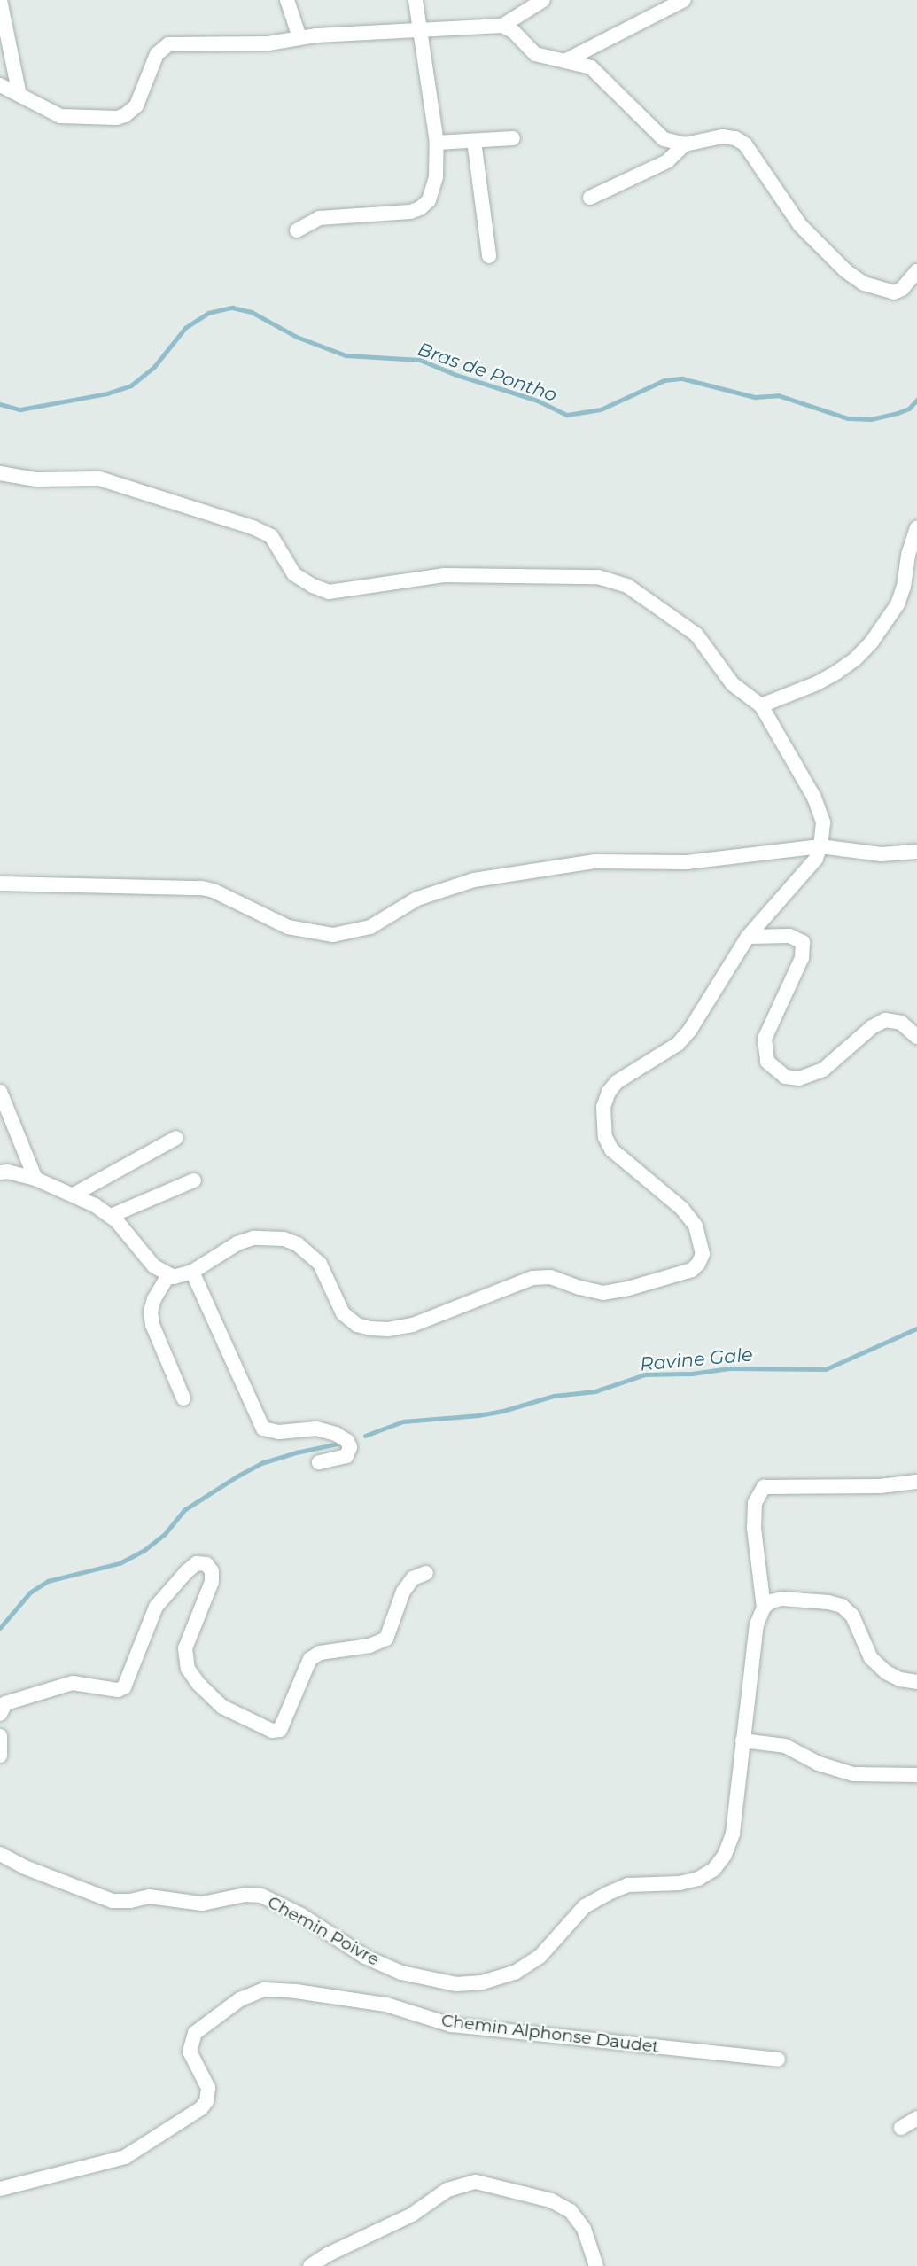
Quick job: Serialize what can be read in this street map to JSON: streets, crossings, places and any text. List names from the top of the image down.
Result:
{
  "streets": {
    "street": ["Chemin Poivre", "Chemin Alphonse Daudet"]
  },
  "water": ["Bras de Pontho", "Ravine Gale"]
}
